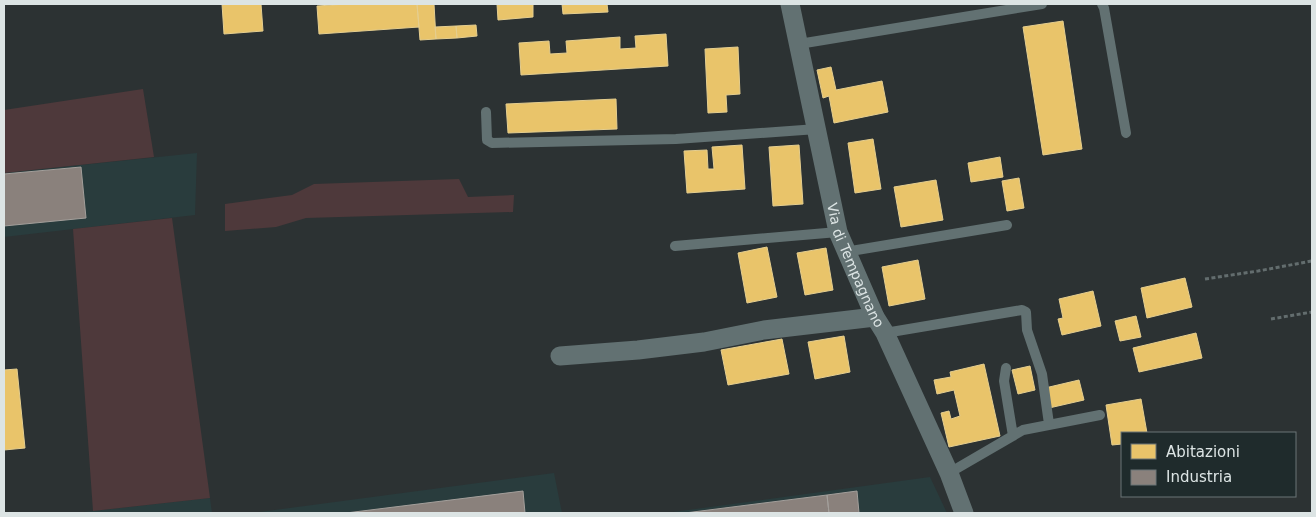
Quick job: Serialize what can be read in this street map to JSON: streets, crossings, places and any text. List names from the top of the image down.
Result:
{
  "streets": {
    "street": ["Via di Tempagnano"]
  },
  "legend": ["Abitazioni", "Industria"]
}
